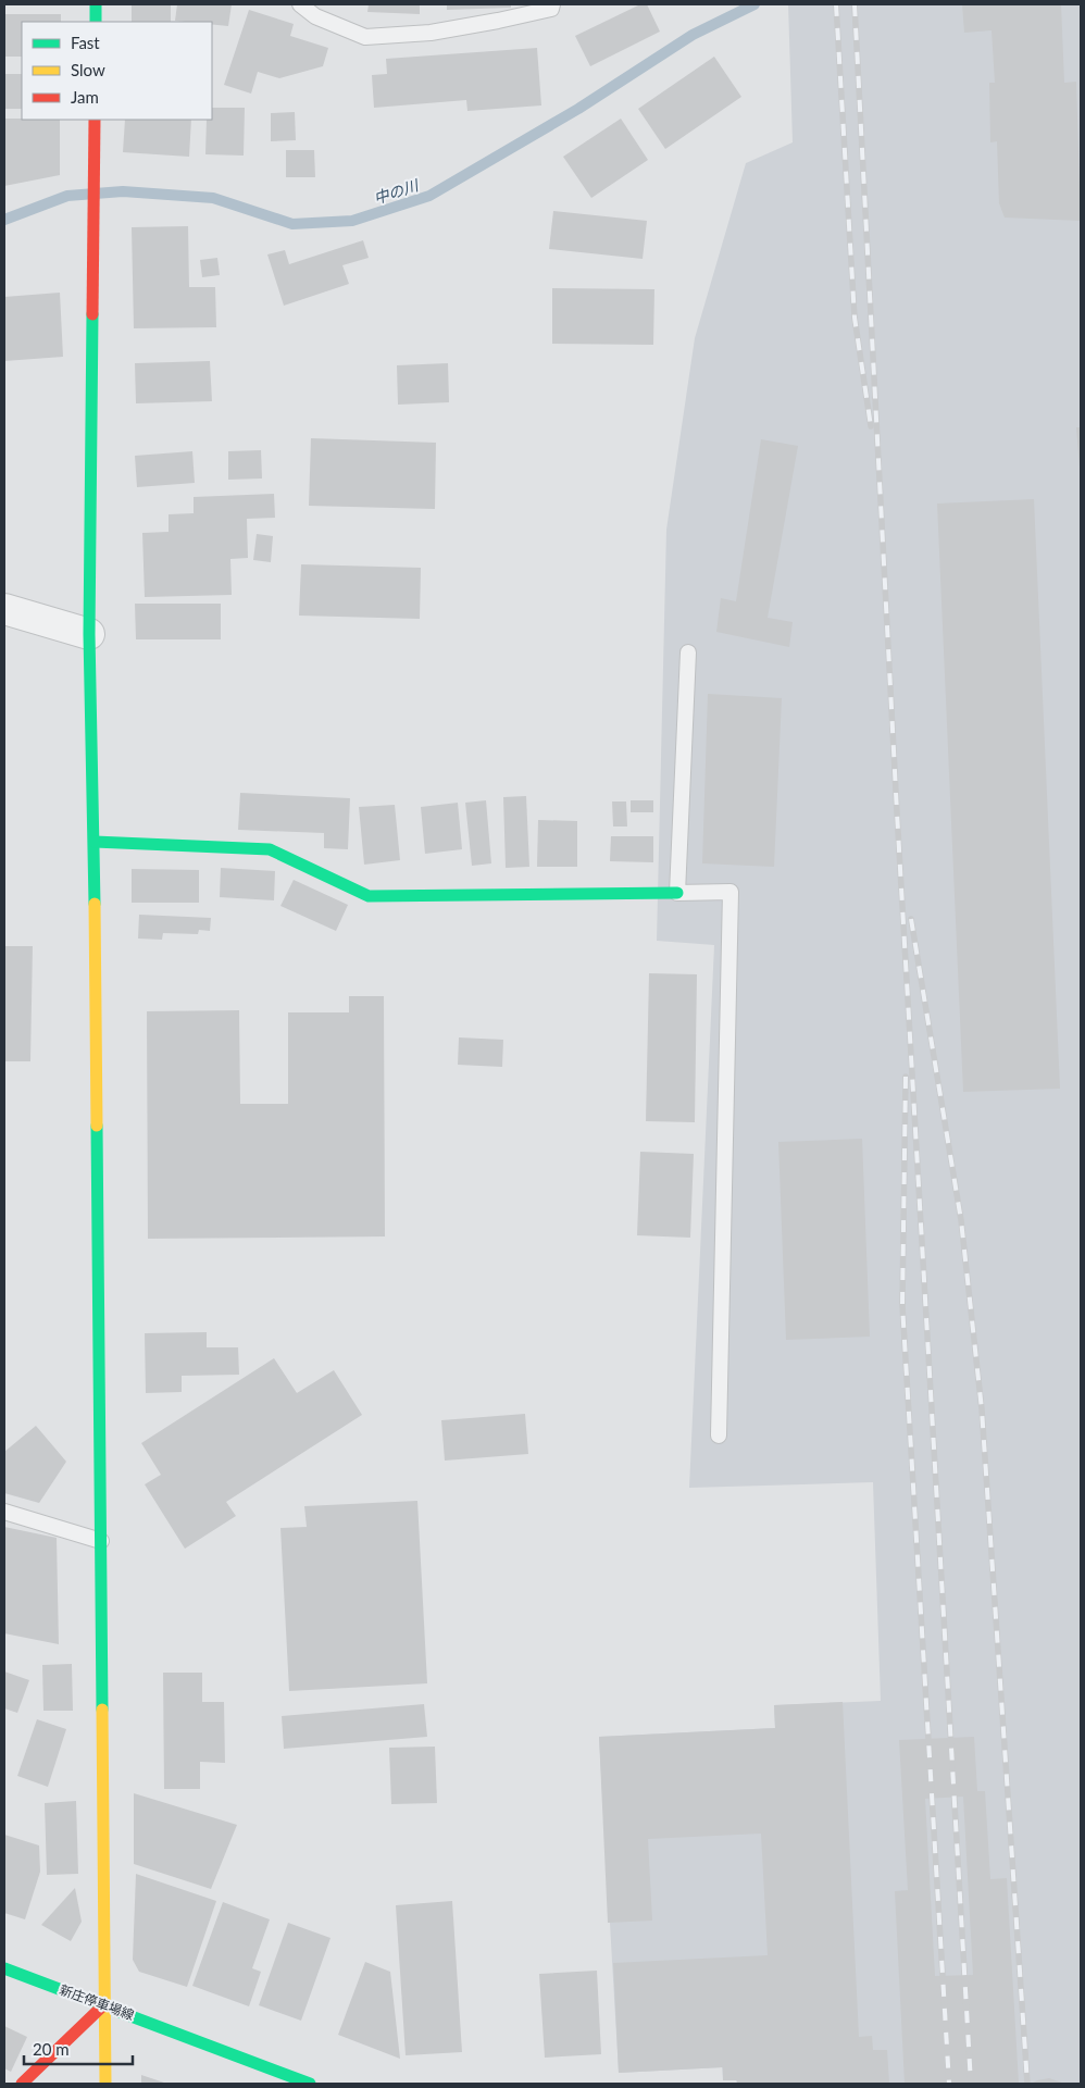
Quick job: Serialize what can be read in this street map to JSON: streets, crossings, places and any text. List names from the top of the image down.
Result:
{
  "streets": {
    "street": ["新庄停車場線"]
  },
  "water": ["中の川"],
  "legend": ["Fast", "Slow", "Jam"],
  "scale_bar": "20 m"
}
